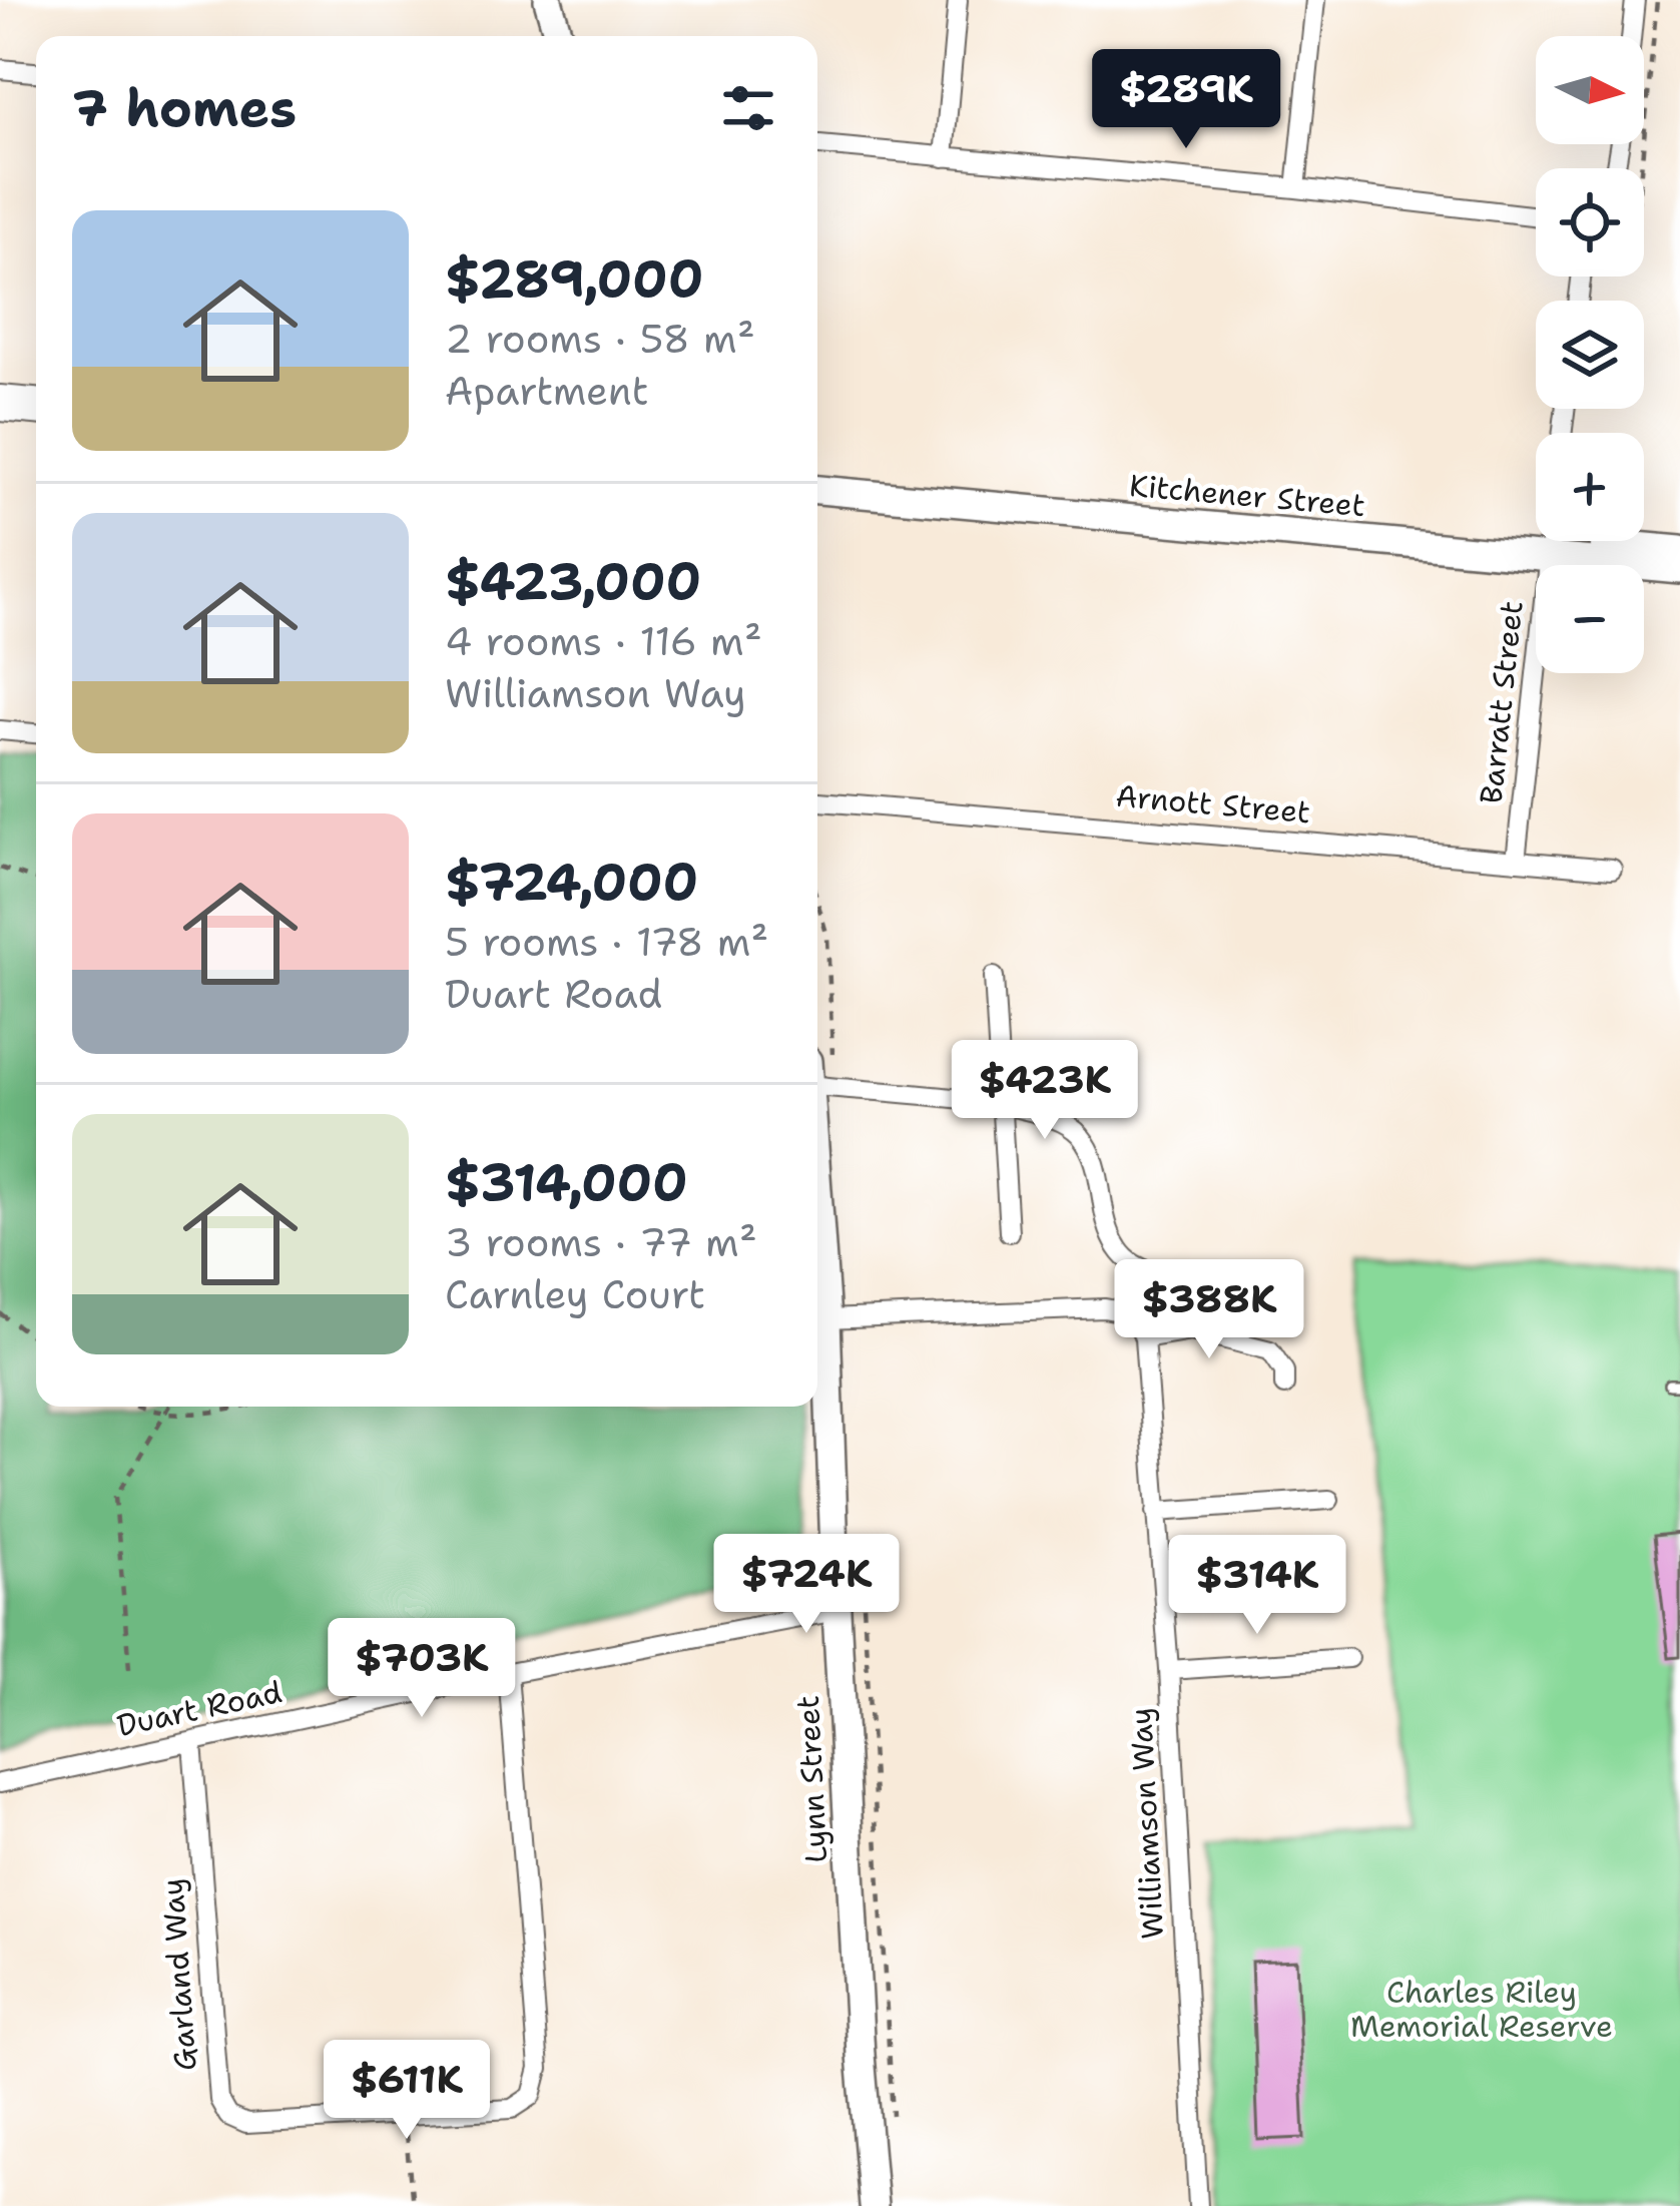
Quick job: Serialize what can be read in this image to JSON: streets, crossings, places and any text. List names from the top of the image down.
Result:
{
  "streets": {
    "street": [
      "Kitchener Street",
      "Barratt Street",
      "Arnott Street",
      "Duart Road",
      "Lynn Street",
      "Williamson Way",
      "Garland Way"
    ]
  },
  "crossings": [
    ["Kitchener Street", "Barratt Street"],
    ["Barratt Street", "Arnott Street"],
    ["Duart Road", "Lynn Street"],
    ["Duart Road", "Garland Way"]
  ],
  "parks": ["Charles Riley Memorial Reserve"],
  "north": "right",
  "page": {
    "map_buttons": ["+", "−"],
    "heading": "7 homes",
    "price": [
      "$289K",
      "$423K",
      "$388K",
      "$724K",
      "$314K",
      "$703K",
      "$611K"
    ],
    "list": [
      {
        "name": "$289,000",
        "note": "2 rooms · 58 m² · Apartment"
      },
      {
        "name": "$423,000",
        "note": "4 rooms · 116 m² · Williamson Way"
      },
      {
        "name": "$724,000",
        "note": "5 rooms · 178 m² · Duart Road"
      },
      {
        "name": "$314,000",
        "note": "3 rooms · 77 m² · Carnley Court"
      }
    ]
  }
}
